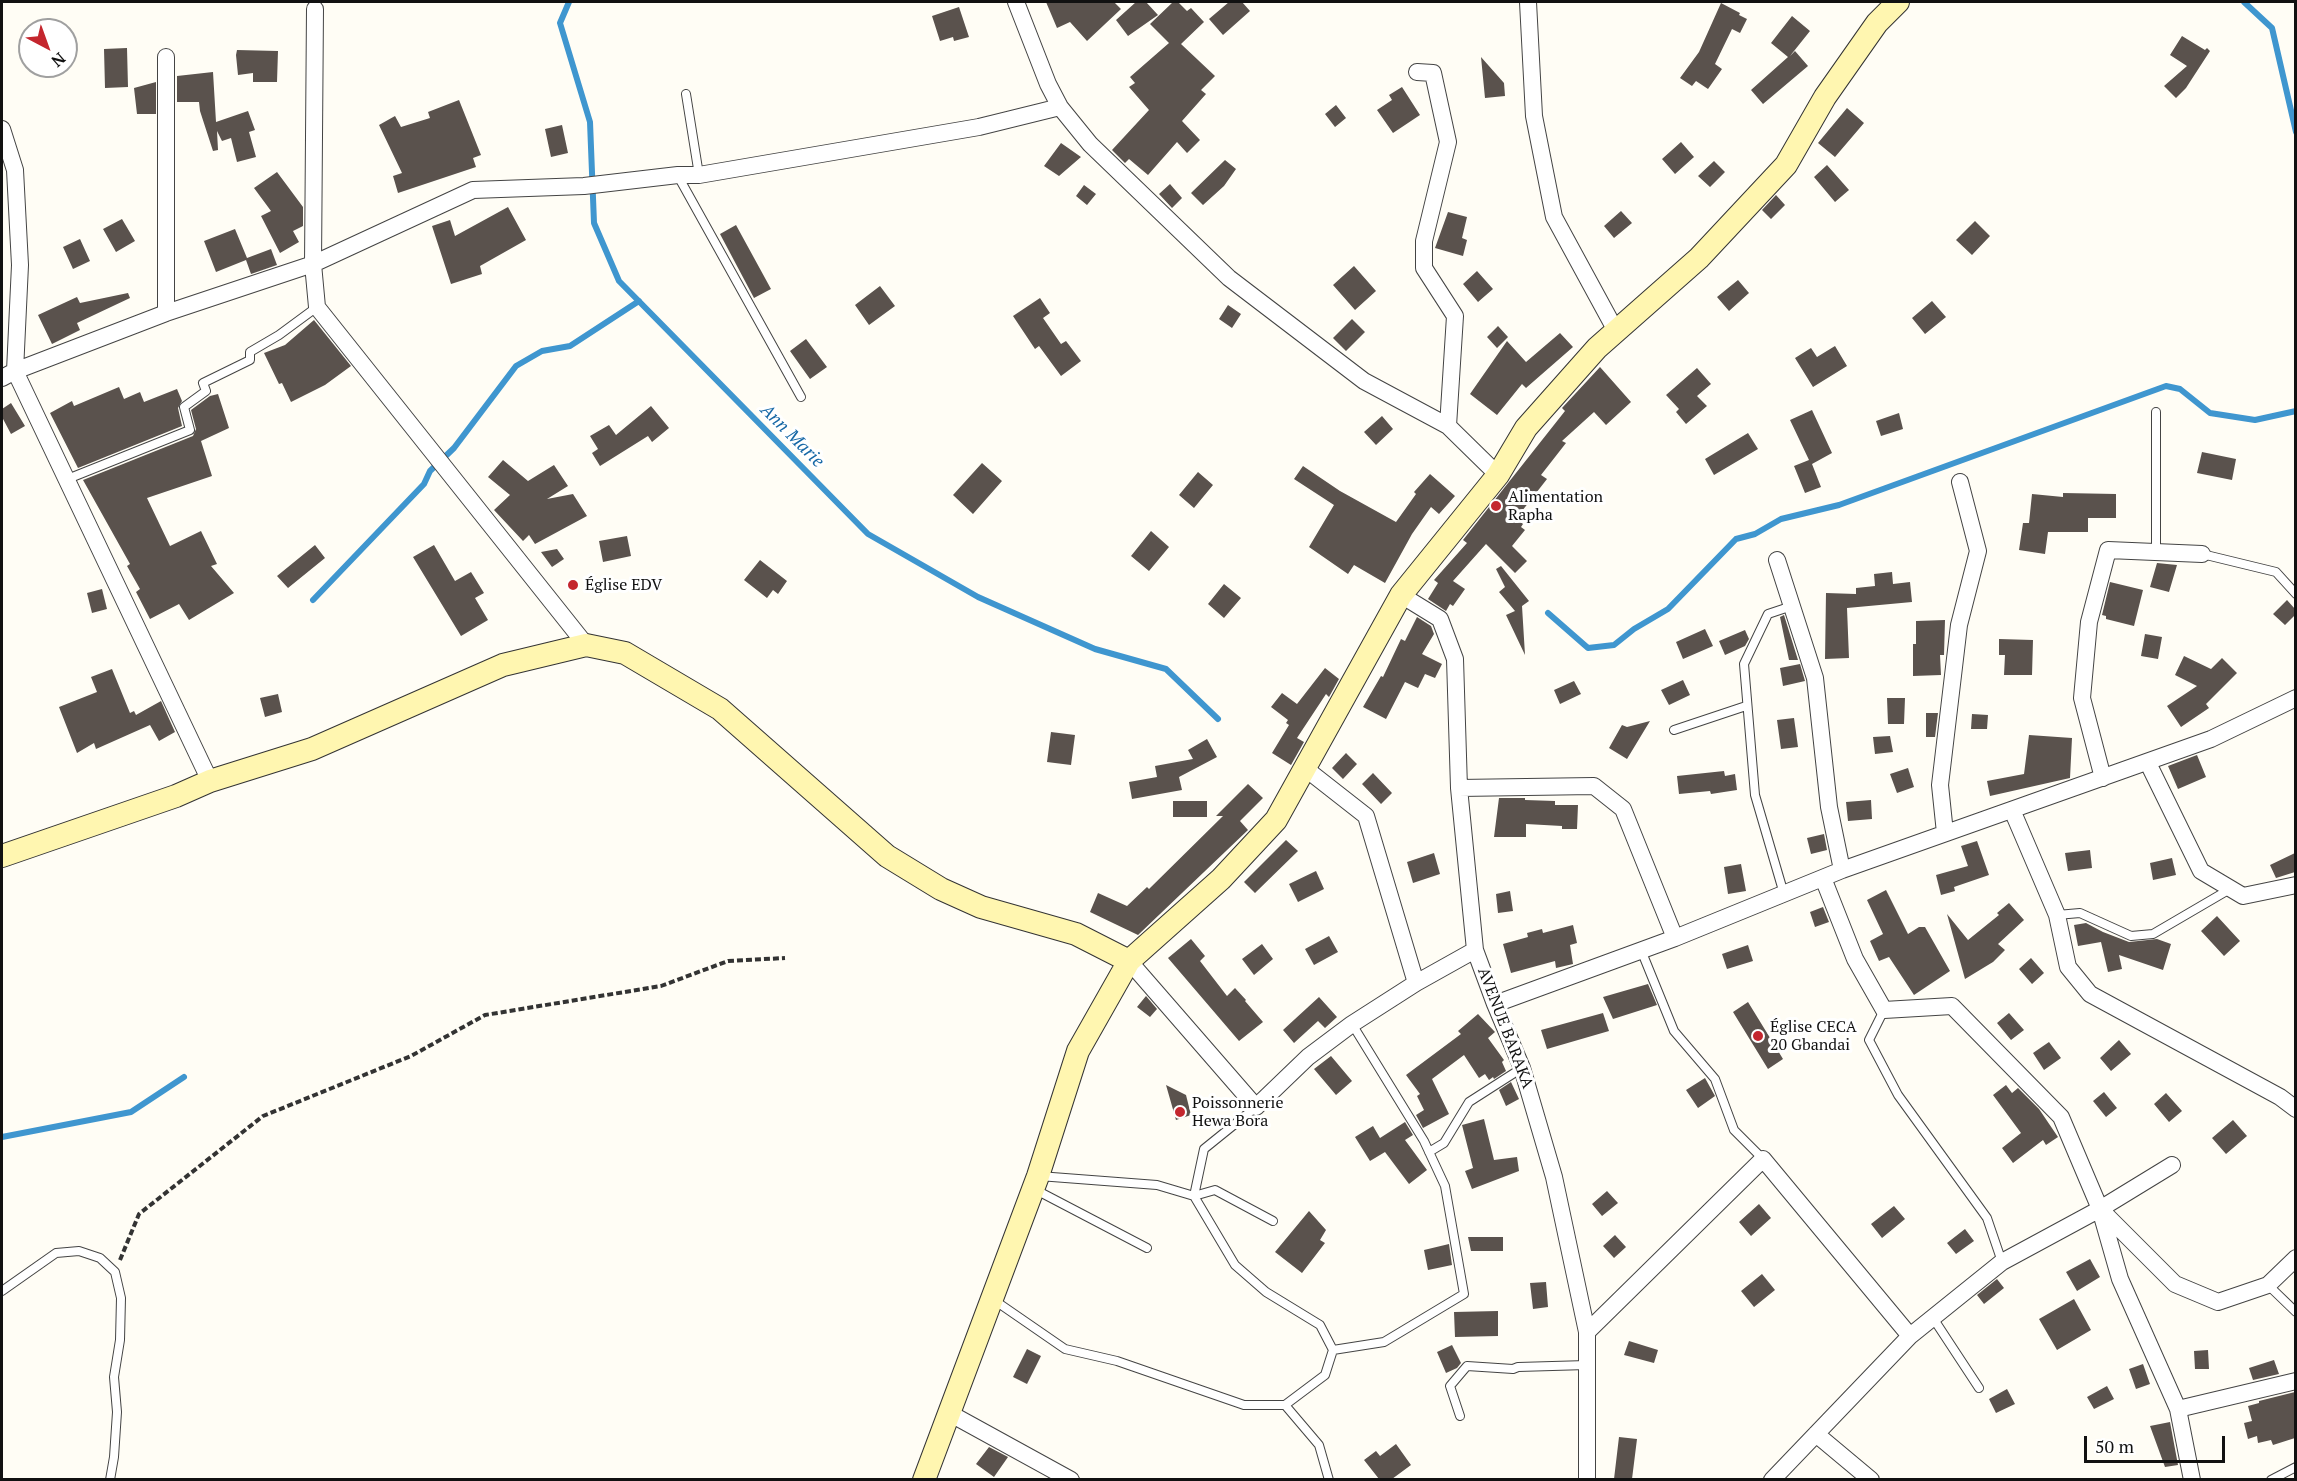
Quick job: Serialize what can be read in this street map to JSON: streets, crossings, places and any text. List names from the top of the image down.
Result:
{
  "streets": {
    "street": ["AVENUE BARAKA"]
  },
  "water": ["Ann Marie"],
  "places": [
    "Alimentation Rapha",
    "Église EDV",
    "Église CECA 20 Gbandai",
    "Poissonnerie Hewa Bora"
  ],
  "scale_bar": "50 m",
  "north": "bottom right"
}
